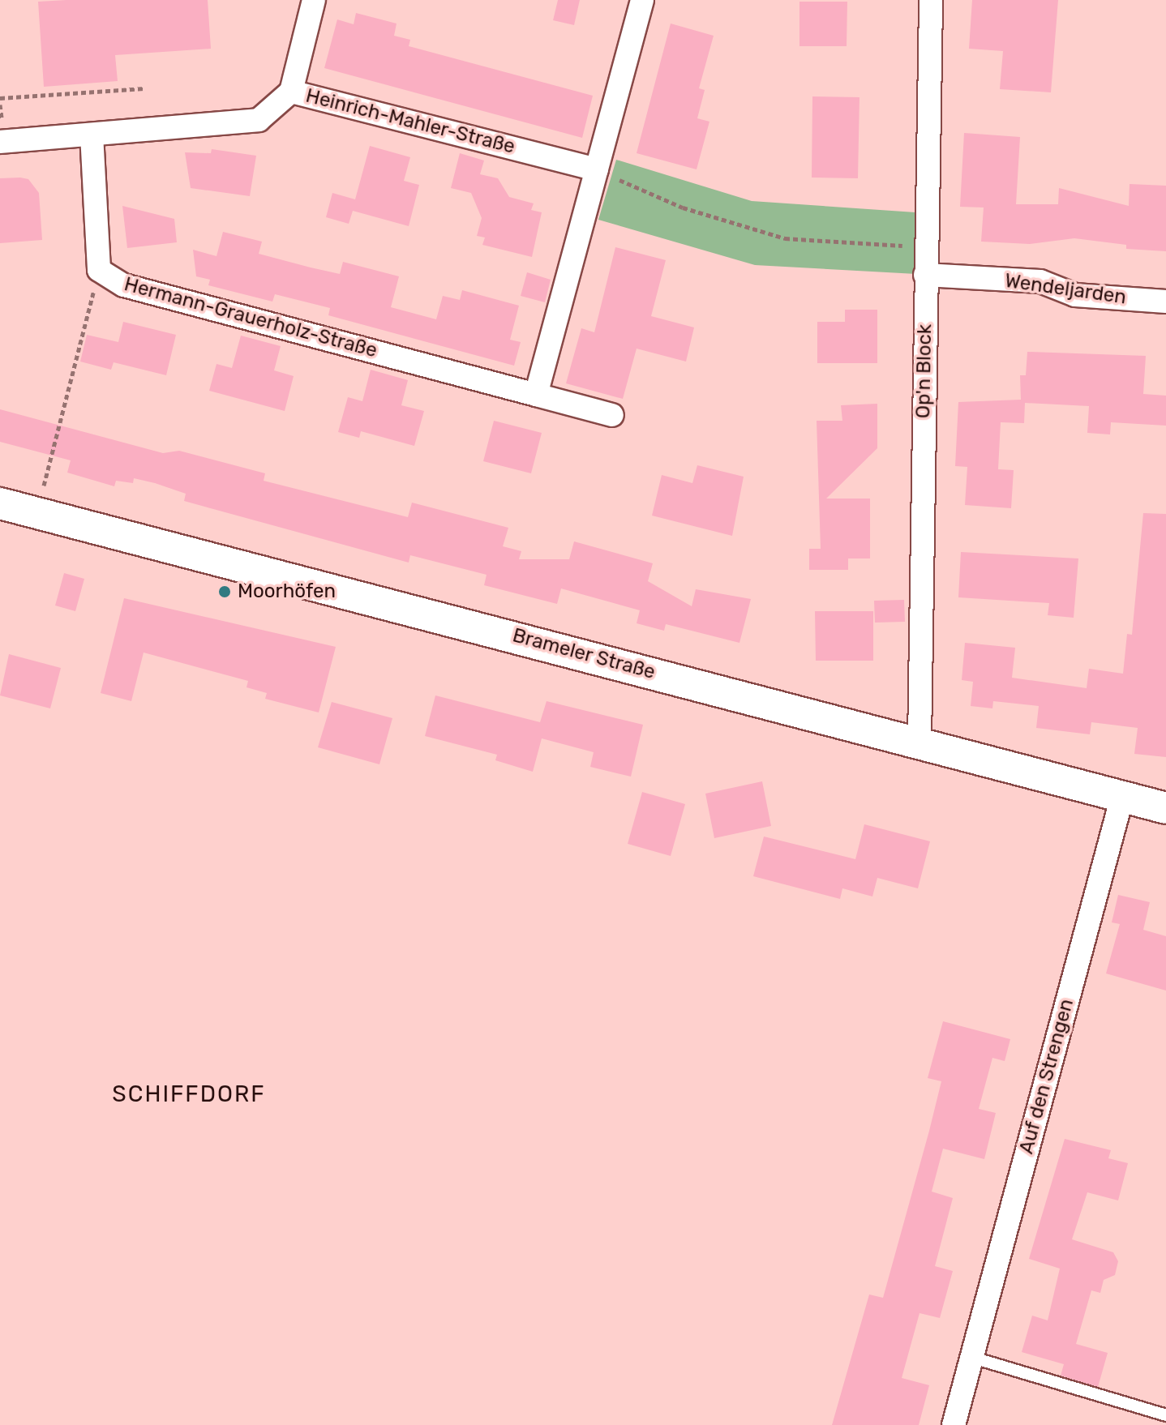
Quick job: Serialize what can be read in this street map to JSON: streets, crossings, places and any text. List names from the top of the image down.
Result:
{
  "streets": {
    "street": [
      "Heinrich-Mahler-Straße",
      "Wendeljarden",
      "Hermann-Grauerholz-Straße",
      "Op'n Block",
      "Brameler Straße",
      "Auf den Strengen"
    ]
  },
  "crossings": [
    ["Heinrich-Mahler-Straße", "Hermann-Grauerholz-Straße"],
    ["Wendeljarden", "Op'n Block"],
    ["Op'n Block", "Brameler Straße"],
    ["Brameler Straße", "Auf den Strengen"]
  ],
  "districts": ["SCHIFFDORF"],
  "places": ["Moorhöfen"]
}
